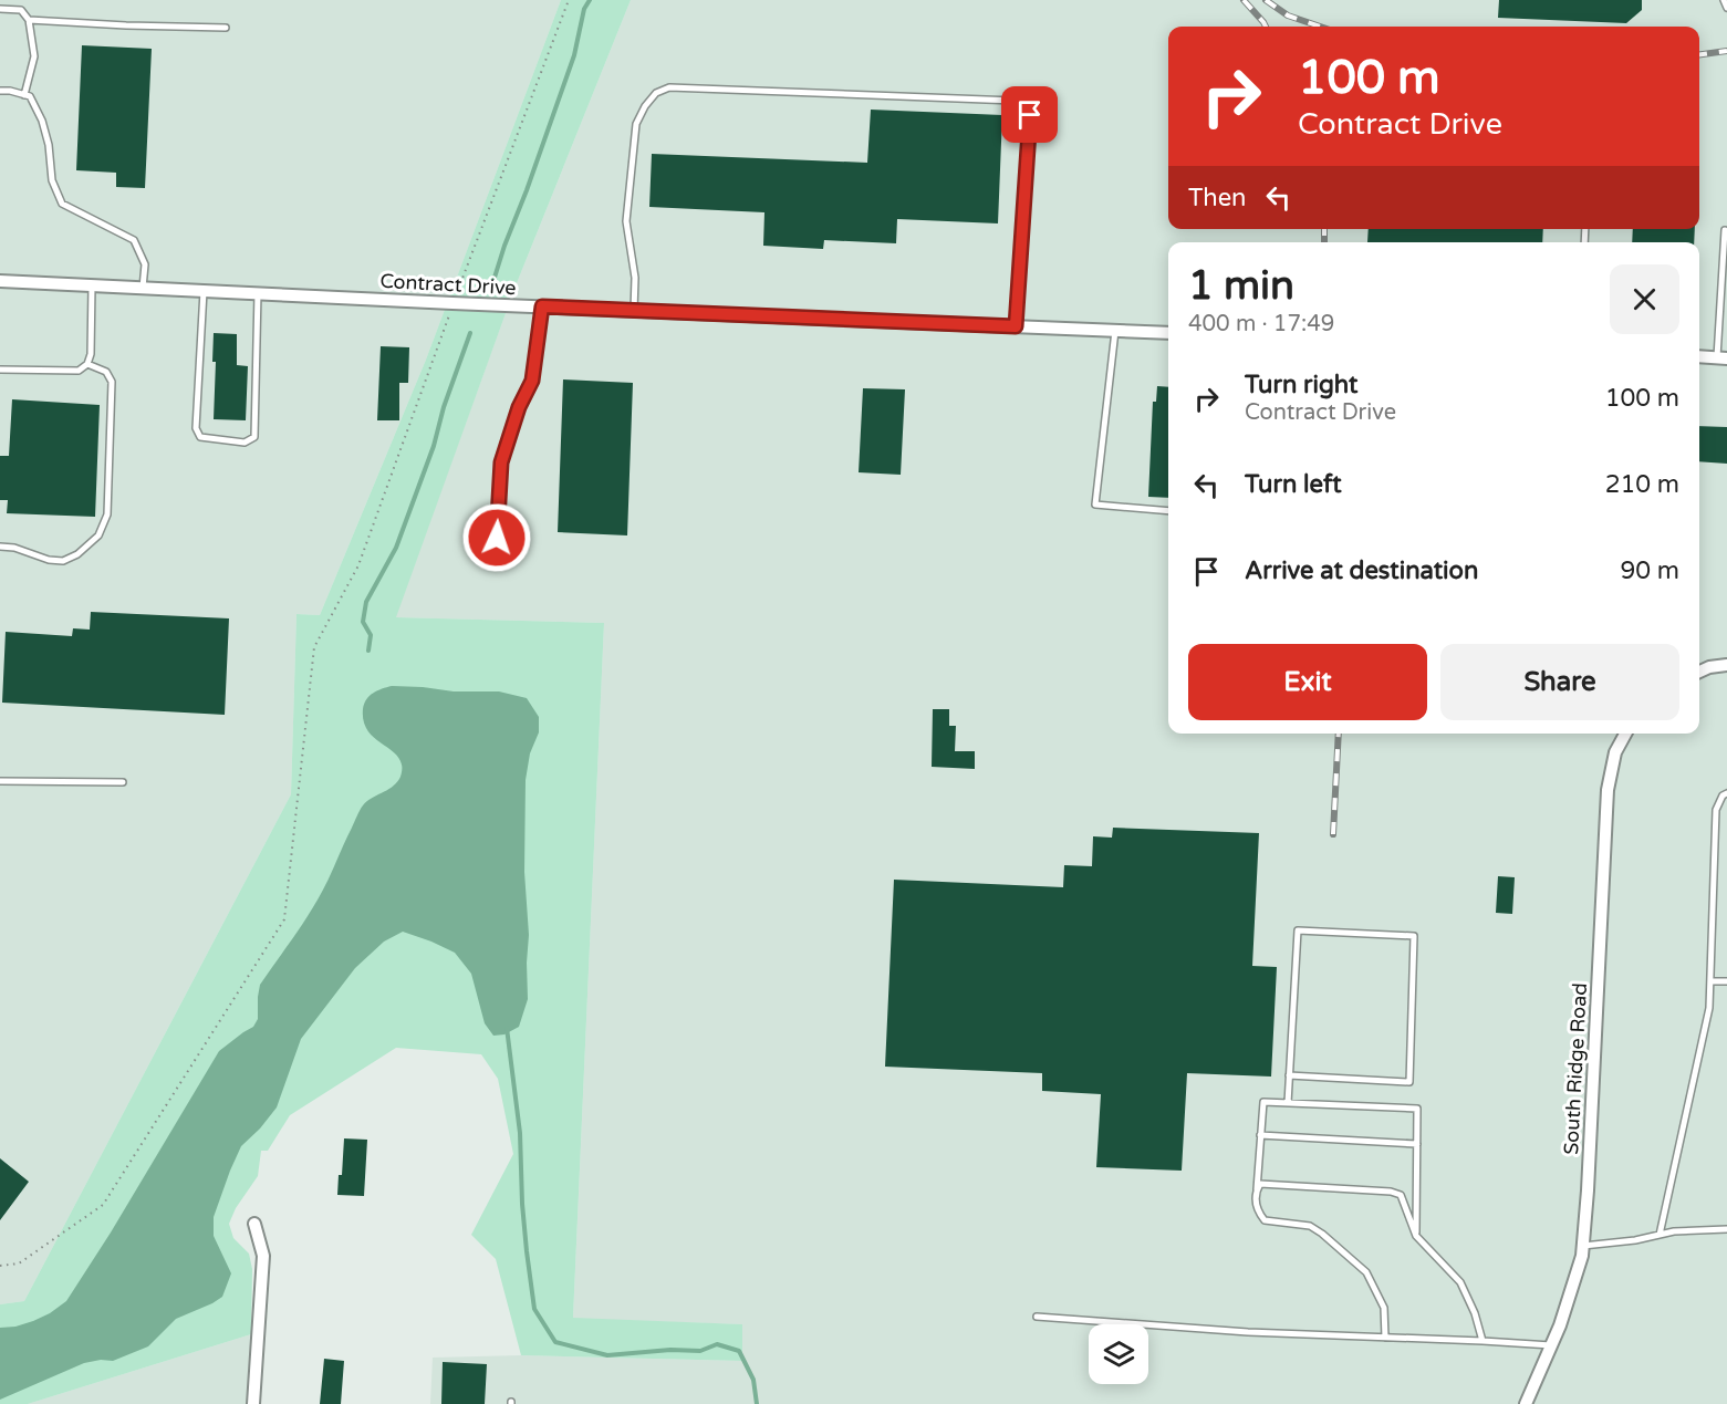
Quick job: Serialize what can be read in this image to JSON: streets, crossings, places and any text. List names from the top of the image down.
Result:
{
  "streets": {
    "street": ["Contract Drive", "South Ridge Road"]
  },
  "page": {
    "turn": ["100 m", "Contract Drive"],
    "then": "Then",
    "heading": ["1 min", "400 m · 17:49"],
    "list": [
      {
        "name": "Turn right",
        "note": "Contract Drive",
        "value": "100 m"
      },
      {
        "name": "Turn left",
        "value": "210 m"
      },
      {
        "name": "Arrive at destination",
        "value": "90 m"
      }
    ],
    "buttons": ["Exit", "Share"]
  }
}
